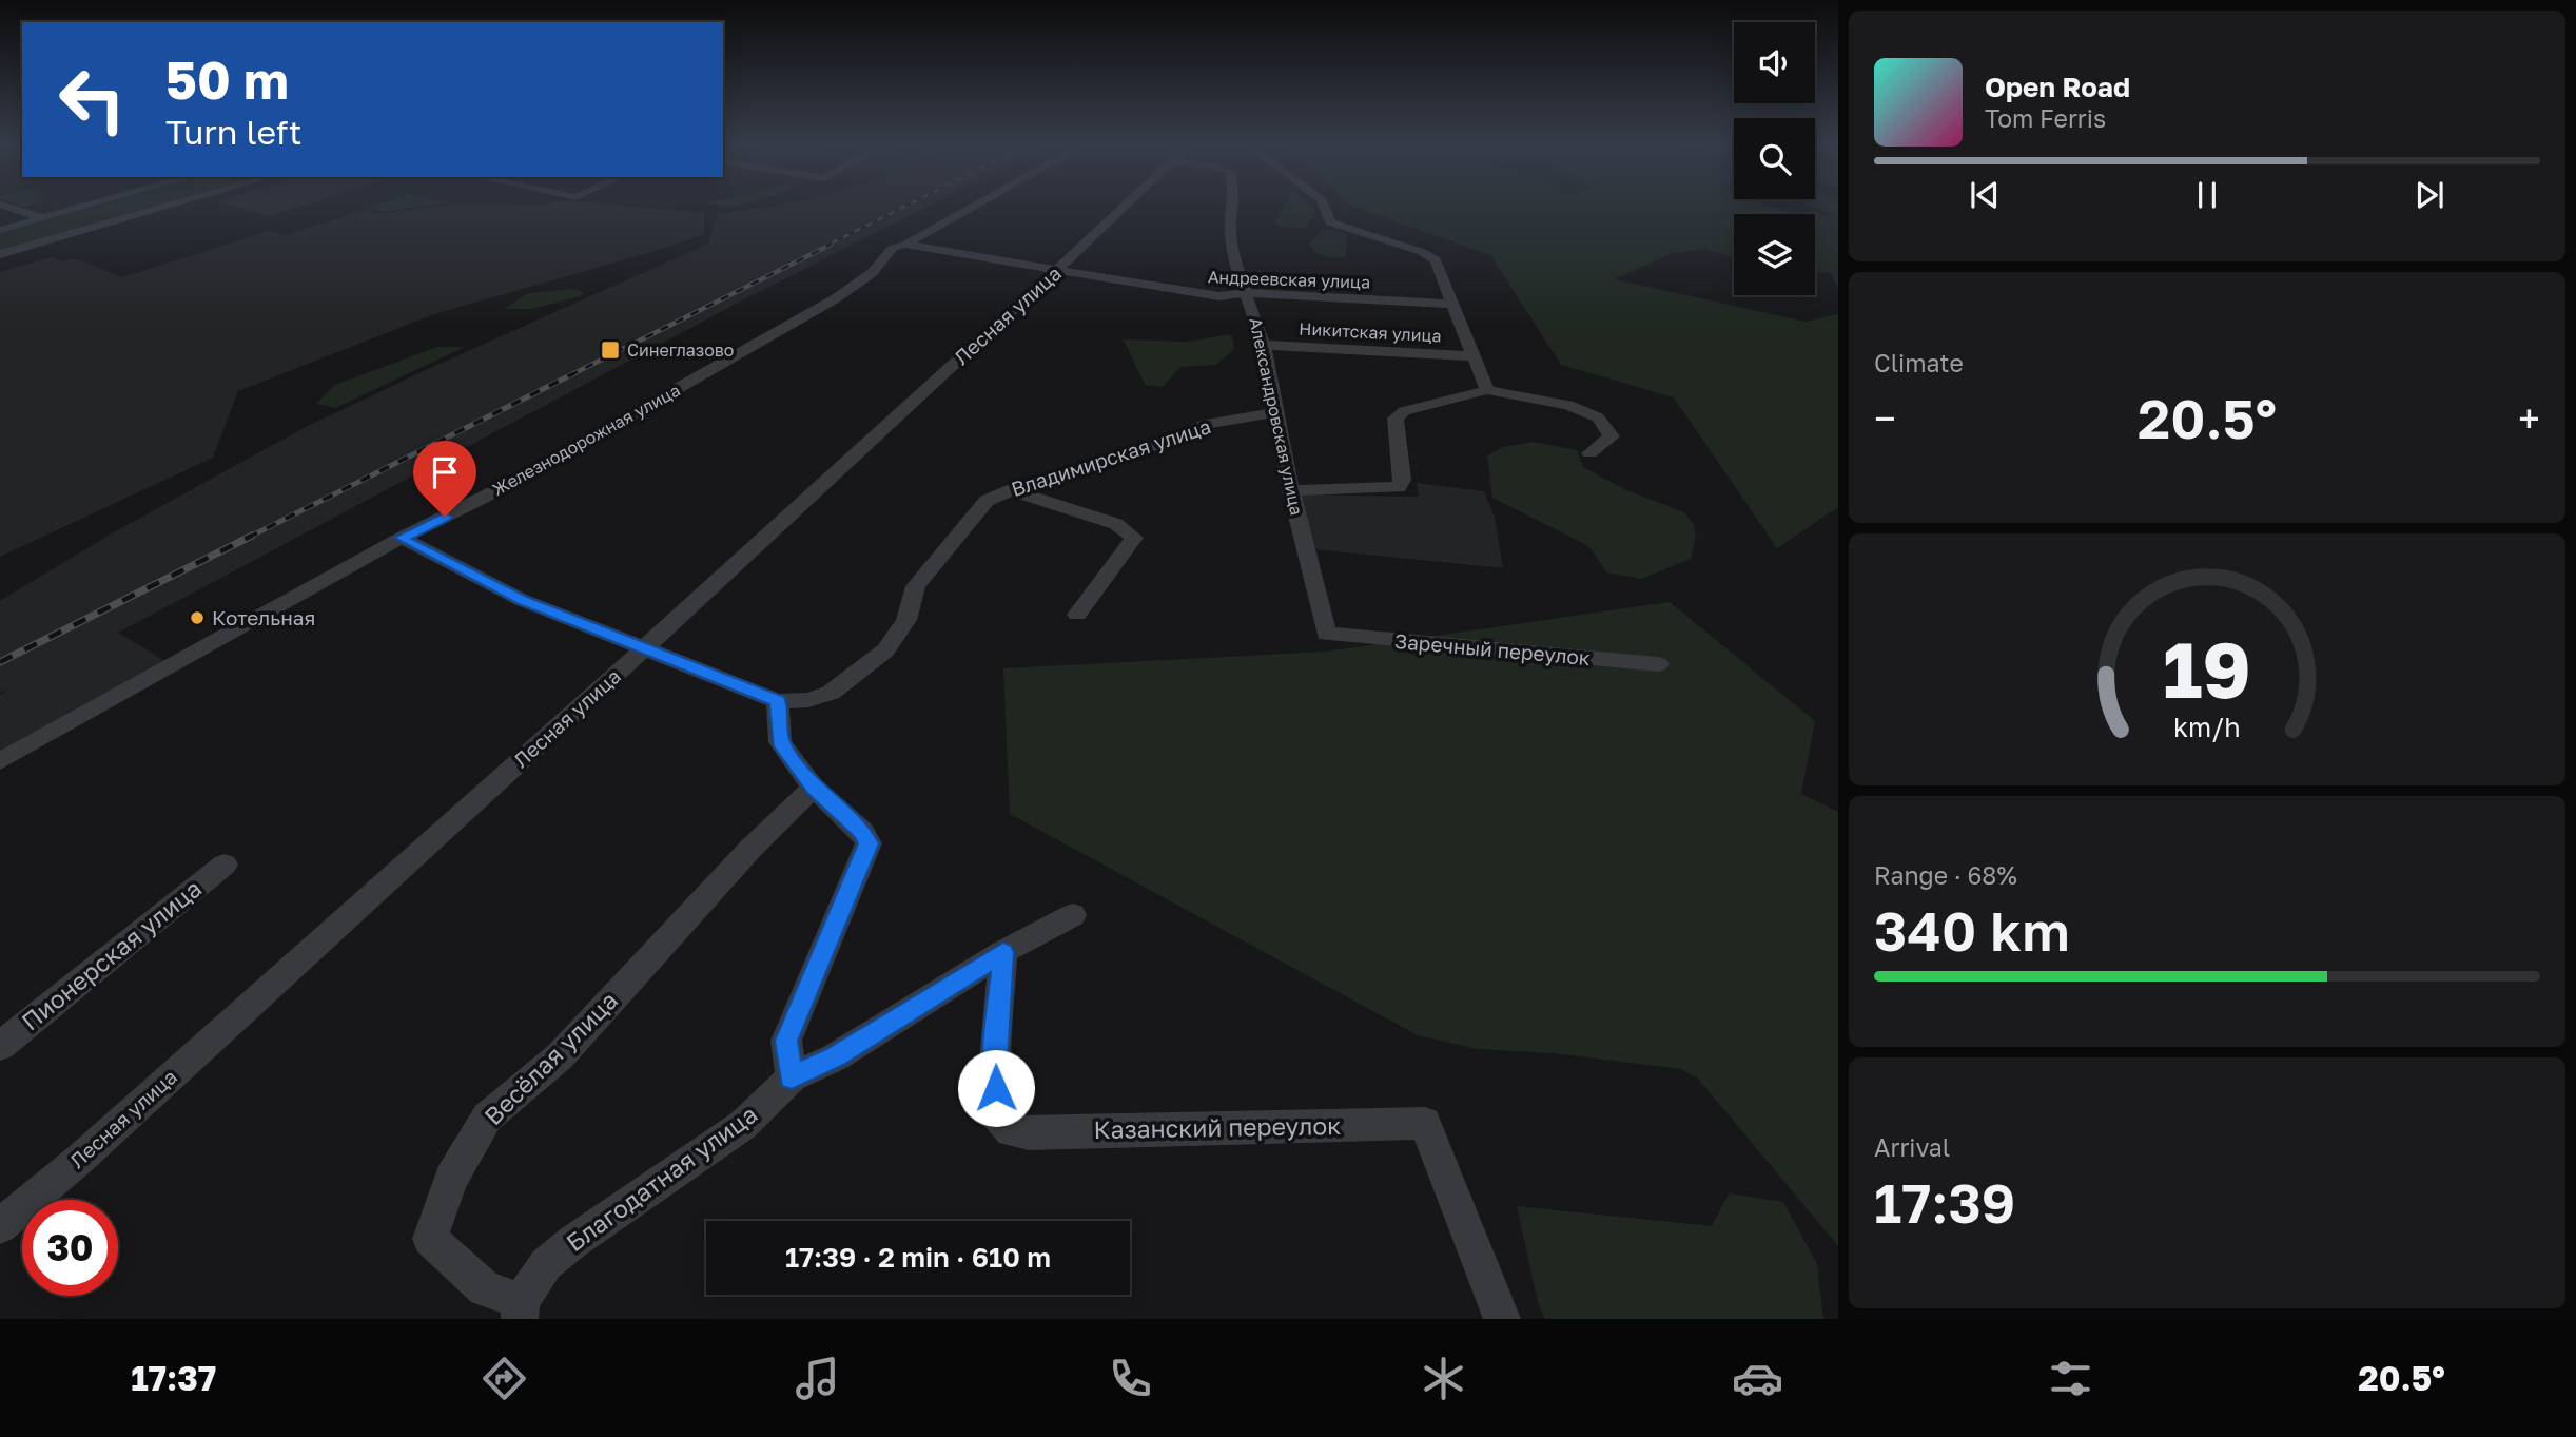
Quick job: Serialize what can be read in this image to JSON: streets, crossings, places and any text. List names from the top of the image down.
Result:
{
  "streets": {
    "street": [
      "Андреевская улица",
      "Лесная улица",
      "Никитская улица",
      "Александровская улица",
      "Железнодорожная улица",
      "Владимирская улица",
      "Заречный переулок",
      "Пионерская улица",
      "Весёлая улица",
      "Казанский переулок",
      "Благодатная улица"
    ]
  },
  "crossings": [
    ["Андреевская улица", "Лесная улица"],
    ["Андреевская улица", "Александровская улица"],
    ["Андреевская улица", "Железнодорожная улица"],
    ["Никитская улица", "Александровская улица"],
    ["Александровская улица", "Владимирская улица"],
    ["Александровская улица", "Заречный переулок"],
    ["Весёлая улица", "Благодатная улица"],
    ["Казанский переулок", "Благодатная улица"]
  ],
  "places": {
    "transit": ["Синеглазово"],
    "other": ["Котельная"]
  },
  "page": {
    "turn": ["50 m", "Turn left"],
    "song": ["Open Road", "Tom Ferris"],
    "tile": [
      "Climate",
      ["Range · 68%", "340 km"],
      ["Arrival", "17:39"]
    ],
    "heat": ["−", "20.5°", "+"],
    "limit": "30",
    "trip": "17:39 · 2 min · 610 m",
    "tabs": ["17:37", "20.5°"],
    "gauge": ["19", "km/h"]
  }
}
